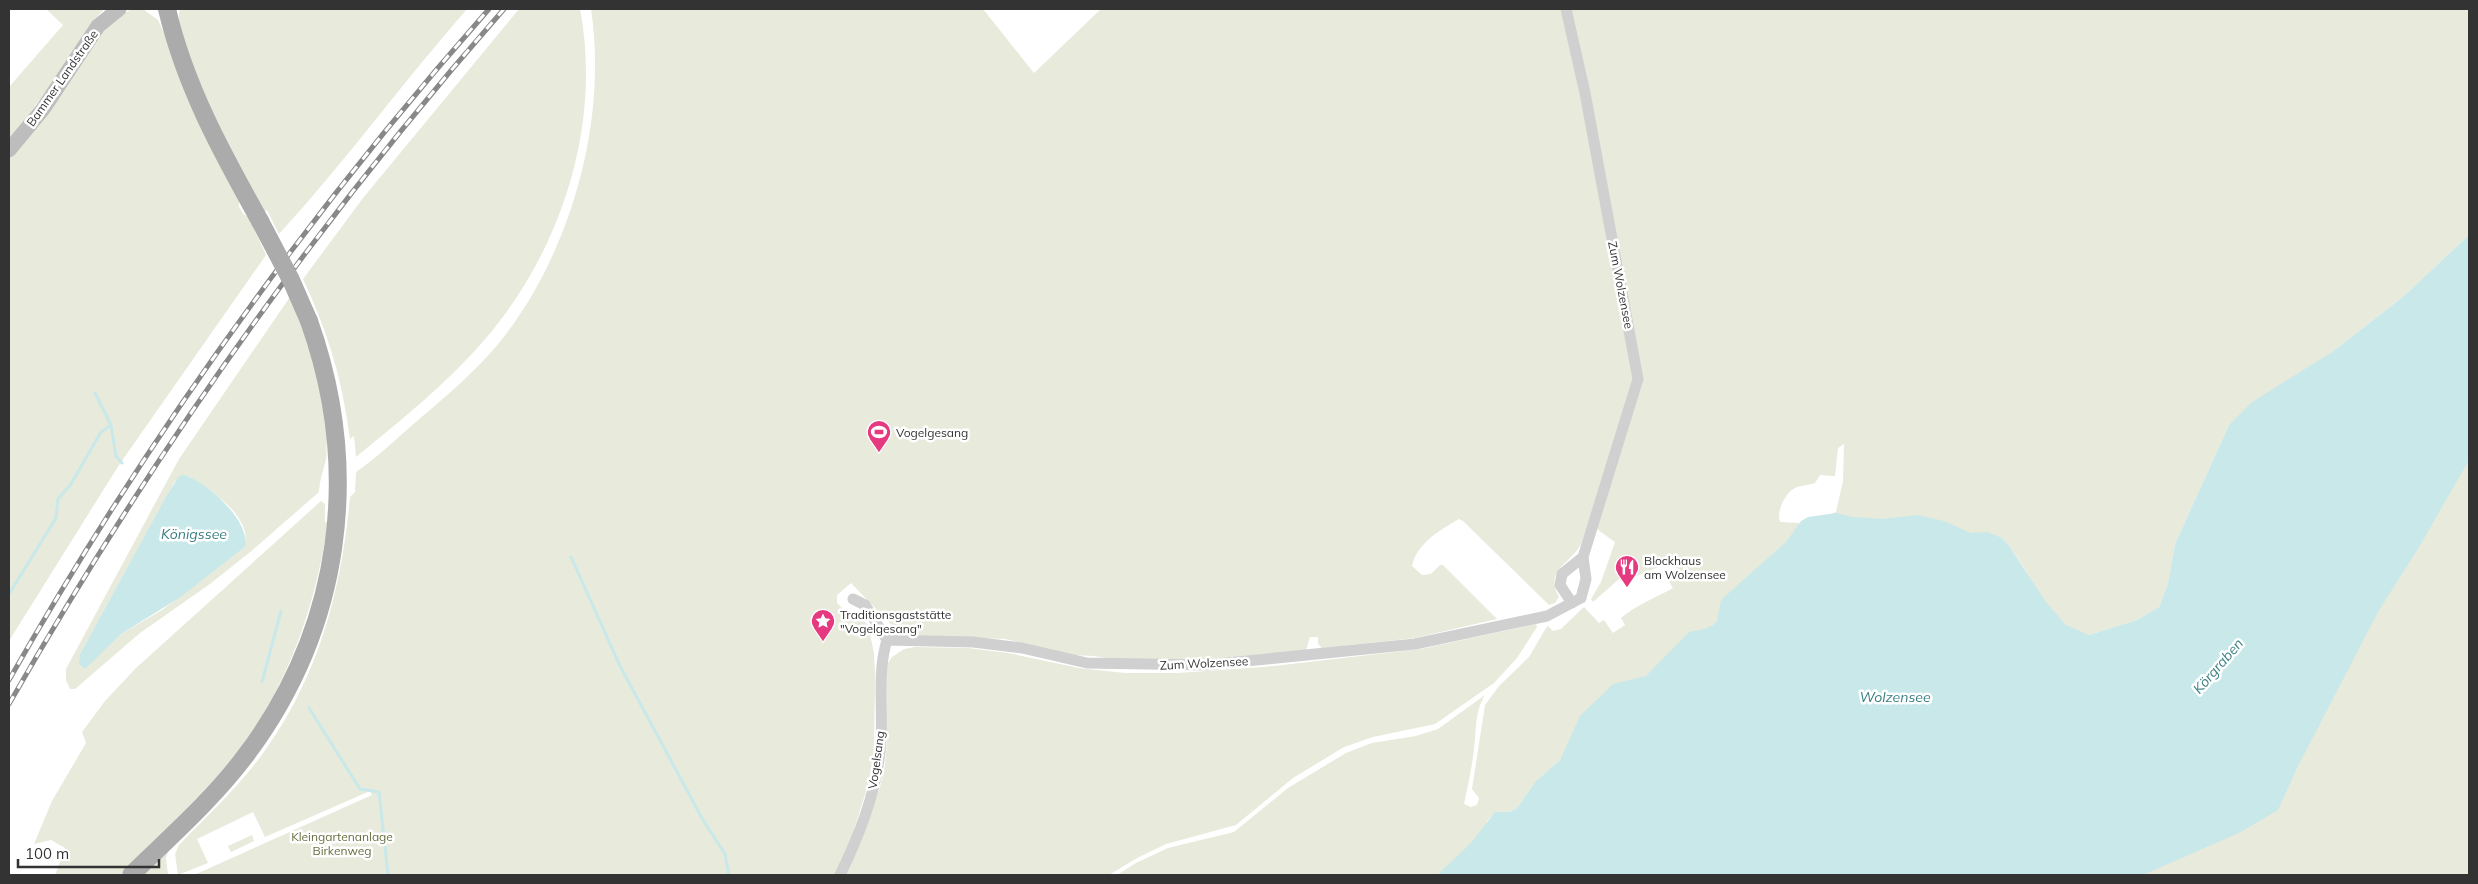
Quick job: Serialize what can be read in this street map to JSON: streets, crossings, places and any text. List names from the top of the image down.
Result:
{
  "streets": {
    "main road": ["Bammer Landstraße"],
    "street": ["Zum Wolzensee", "Vogelsang"]
  },
  "crossings": [
    ["Zum Wolzensee", "Vogelsang"]
  ],
  "water": ["Königssee", "Körgraben", "Wolzensee"],
  "parks": ["Kleingartenanlage Birkenweg"],
  "places": {
    "sports": ["Vogelgesang"],
    "restaurant": ["Blockhaus am Wolzensee"],
    "place": ["Traditionsgaststätte \"Vogelgesang\""]
  },
  "scale_bar": "100 m"
}
